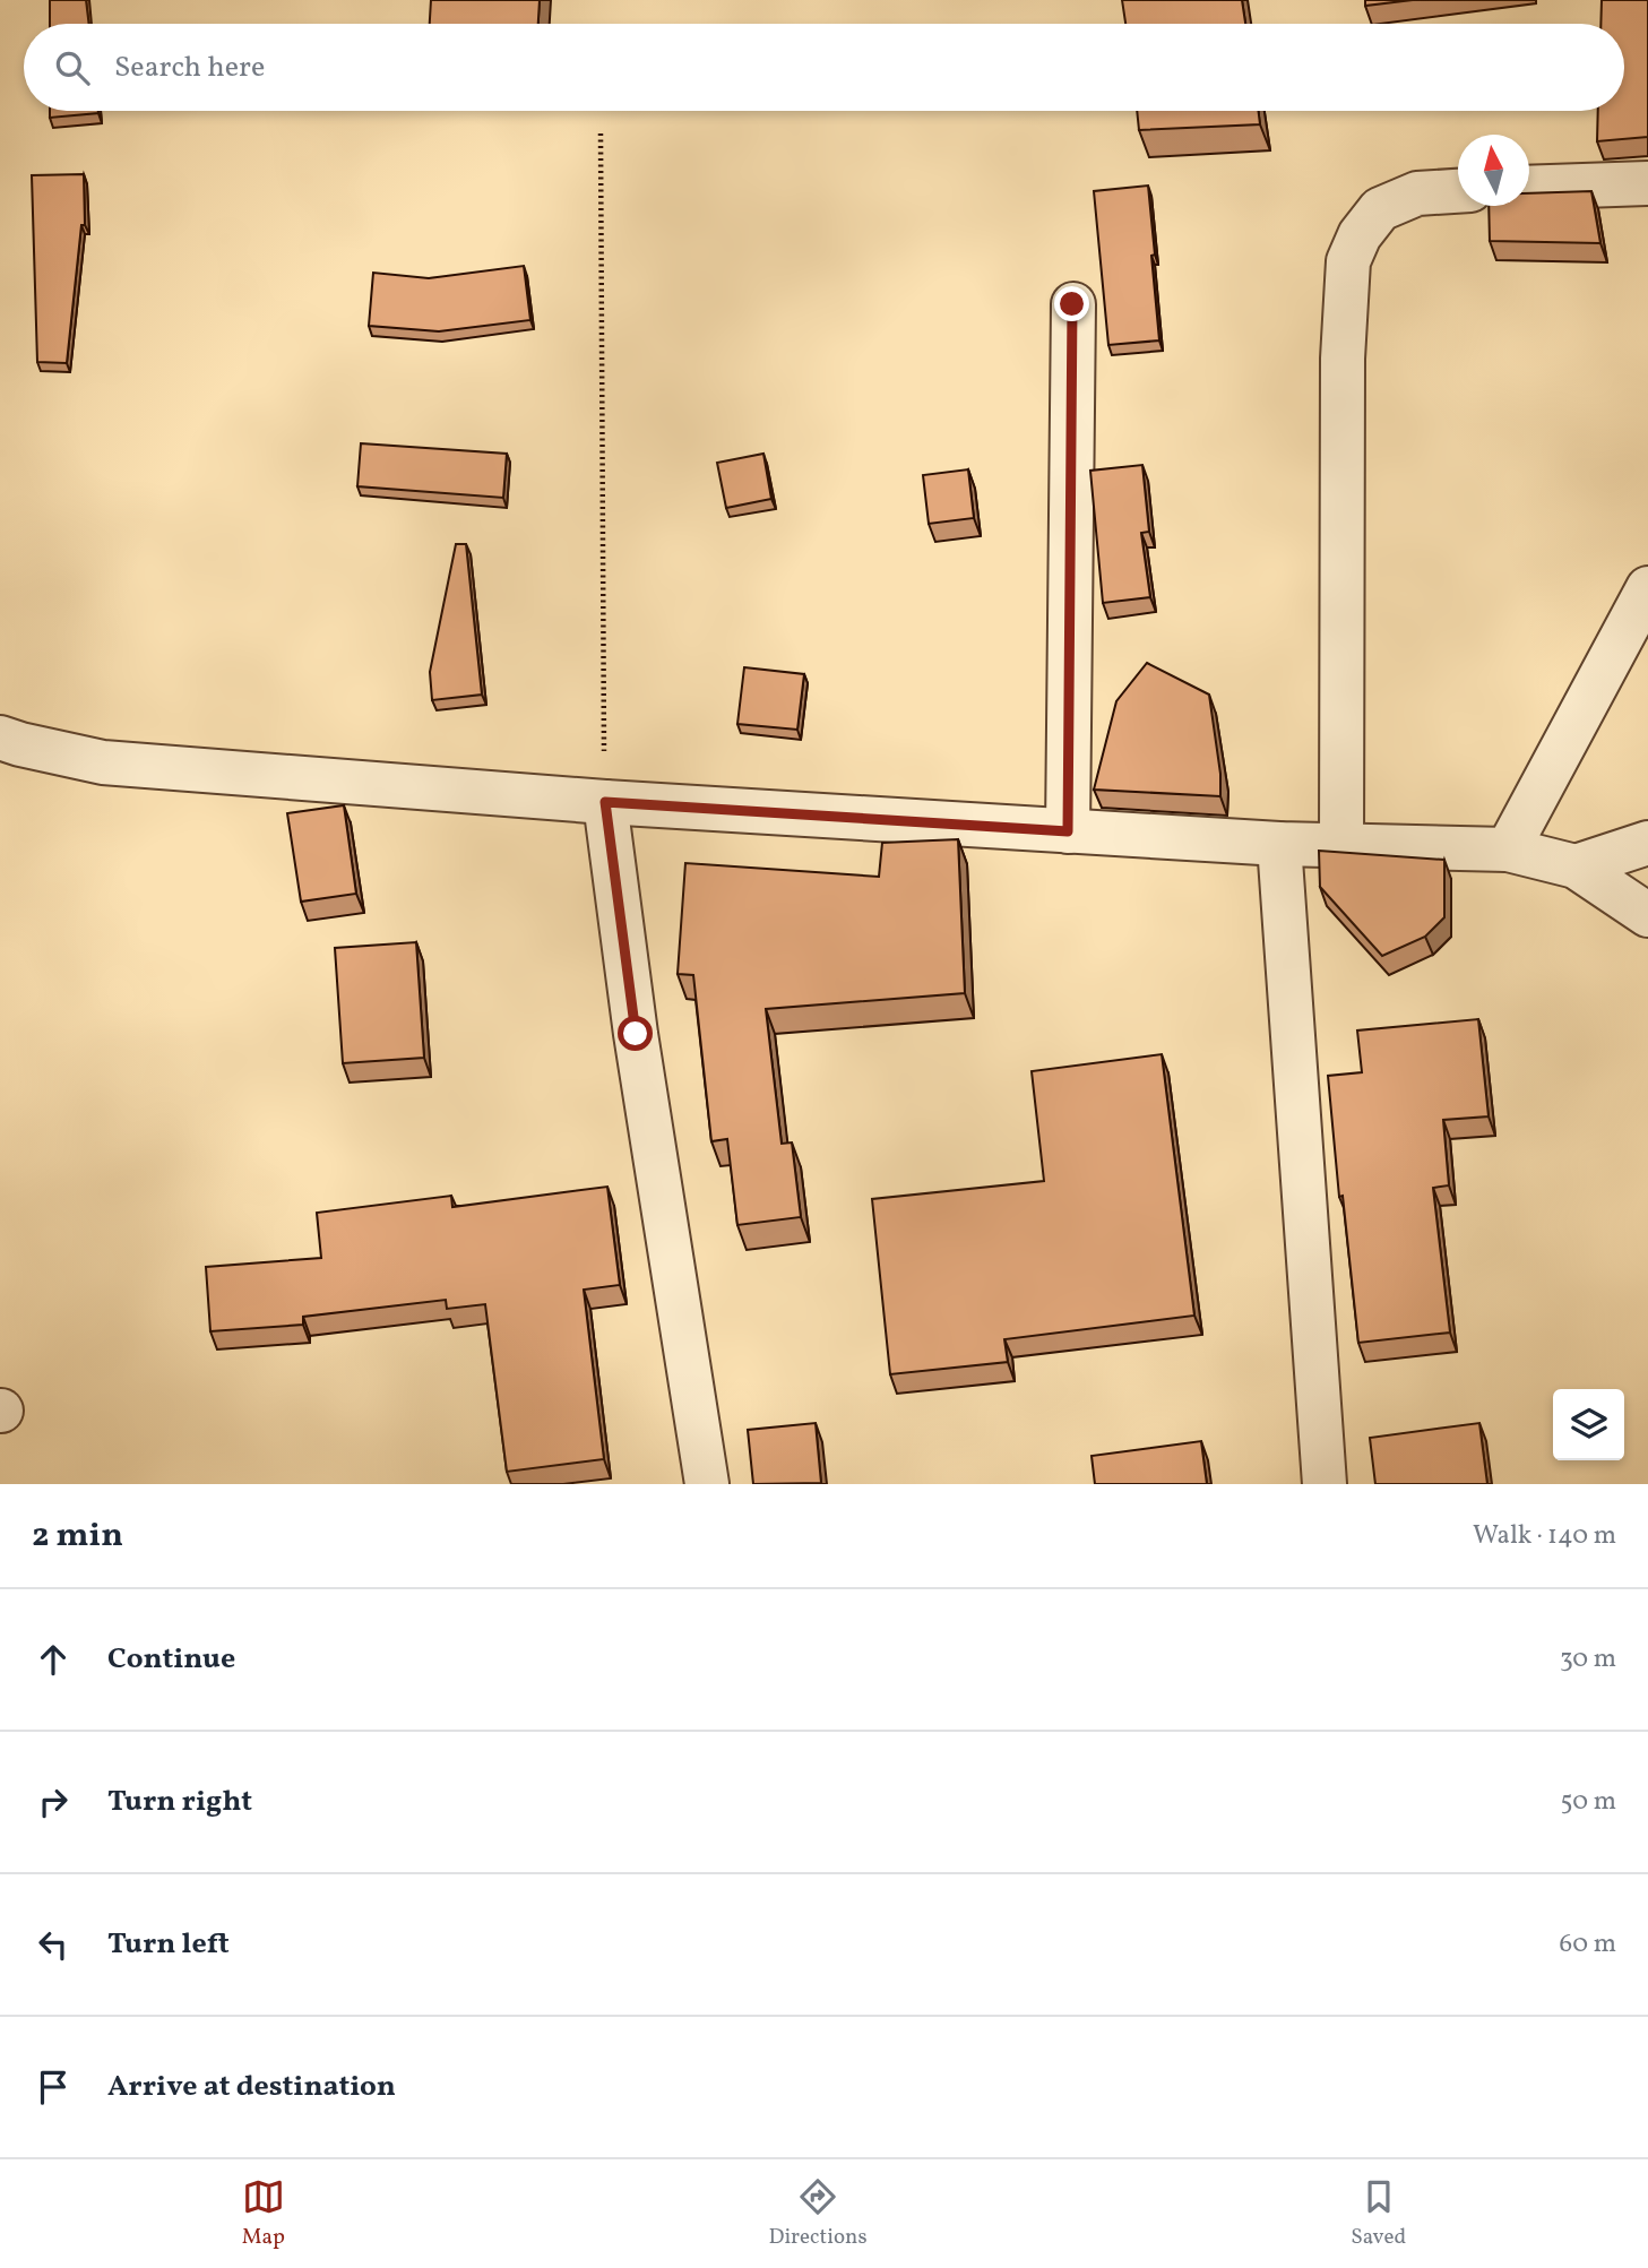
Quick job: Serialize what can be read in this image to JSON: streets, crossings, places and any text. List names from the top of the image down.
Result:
{
  "north": "top",
  "page": {
    "search": "Search here",
    "heading": ["2 min", "Walk · 140 m"],
    "list": [
      ["Continue", "30 m"],
      ["Turn right", "50 m"],
      ["Turn left", "60 m"],
      "Arrive at destination"
    ],
    "nav": ["Map", "Directions", "Saved"]
  }
}
